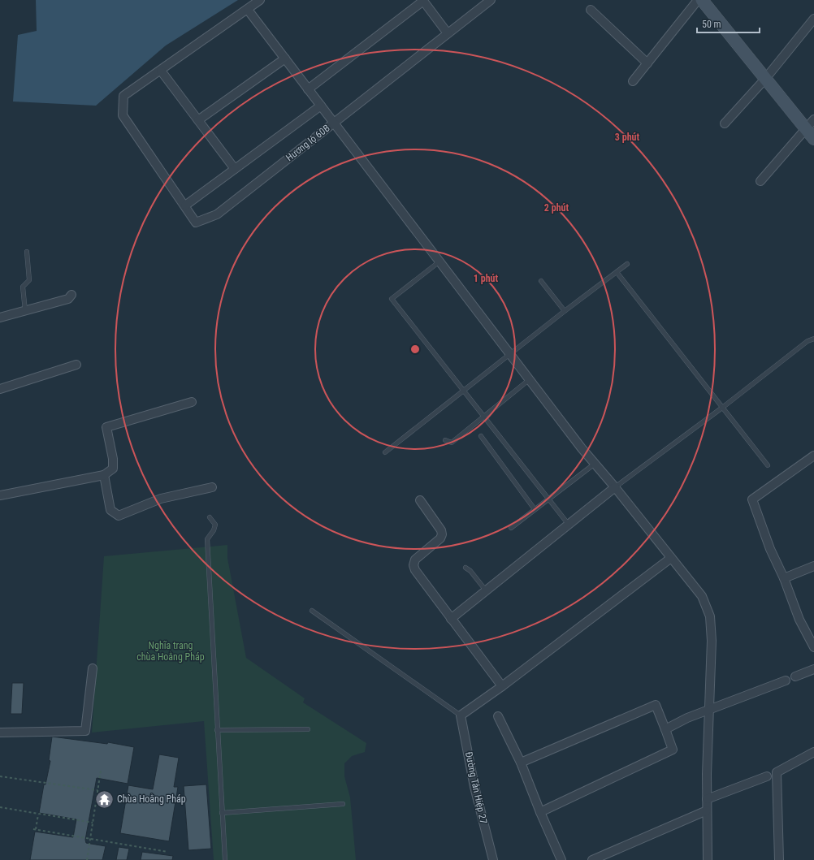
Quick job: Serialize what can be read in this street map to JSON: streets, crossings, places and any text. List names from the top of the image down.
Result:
{
  "streets": {
    "street": ["Hương lộ 60B", "Đường Tân Hiệp 27"]
  },
  "parks": ["Nghĩa trang chùa Hoằng Pháp"],
  "places": {
    "temple": ["Chùa Hoằng Pháp"]
  },
  "scale_bar": "50 m",
  "rings": ["3 phút", "2 phút", "1 phút"]
}
